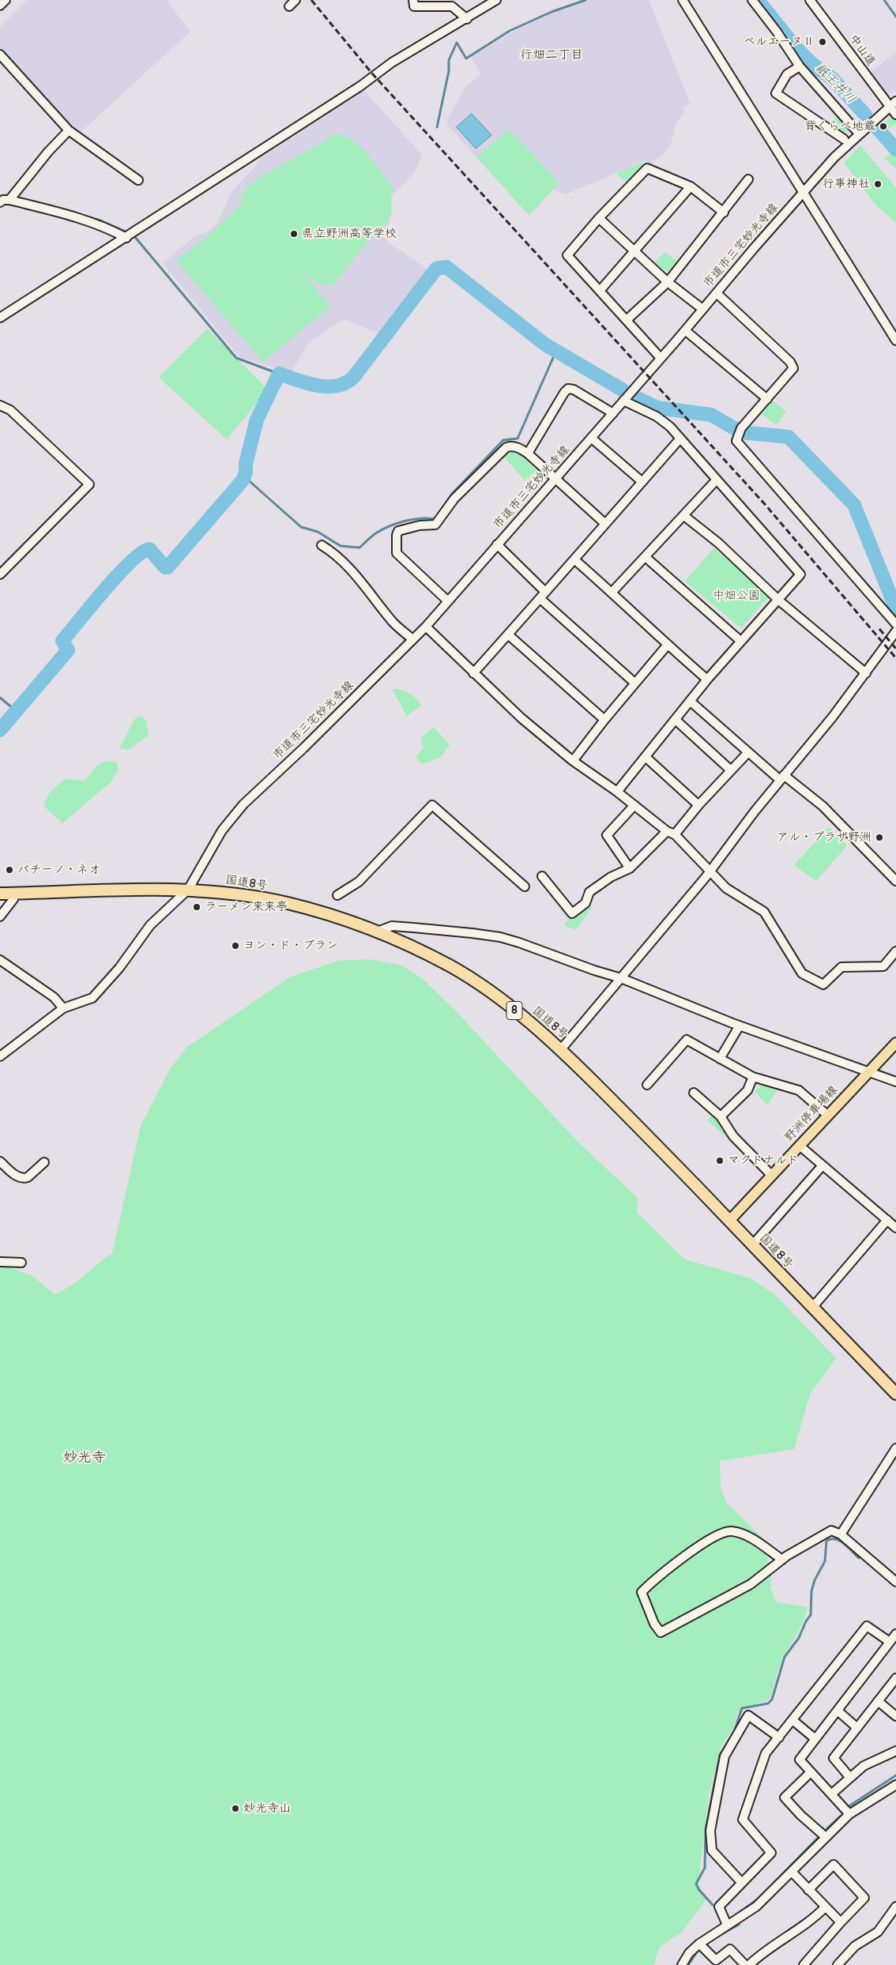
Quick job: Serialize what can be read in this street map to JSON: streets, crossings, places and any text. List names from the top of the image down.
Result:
{
  "streets": {
    "highway": ["国道8号", "8"],
    "main road": ["野洲停車場線"],
    "street": ["中山道", "市道市三宅妙光寺線"]
  },
  "crossings": [
    ["中山道", "市道市三宅妙光寺線"],
    ["市道市三宅妙光寺線", "国道8号"],
    ["国道8号", "野洲停車場線"]
  ],
  "districts": ["行畑二丁目", "妙光寺"],
  "water": ["祇王井川"],
  "parks": ["中畑公園"],
  "places": [
    "ベルエーヌⅡ",
    "背くらべ地蔵",
    "行事神社",
    "県立野洲高等学校",
    "アル・プラザ野洲",
    "パチーノ・ネオ",
    "ラーメン来来亭",
    "ヨン・ド・ブラン",
    "マクドナルド",
    "妙光寺山"
  ]
}
